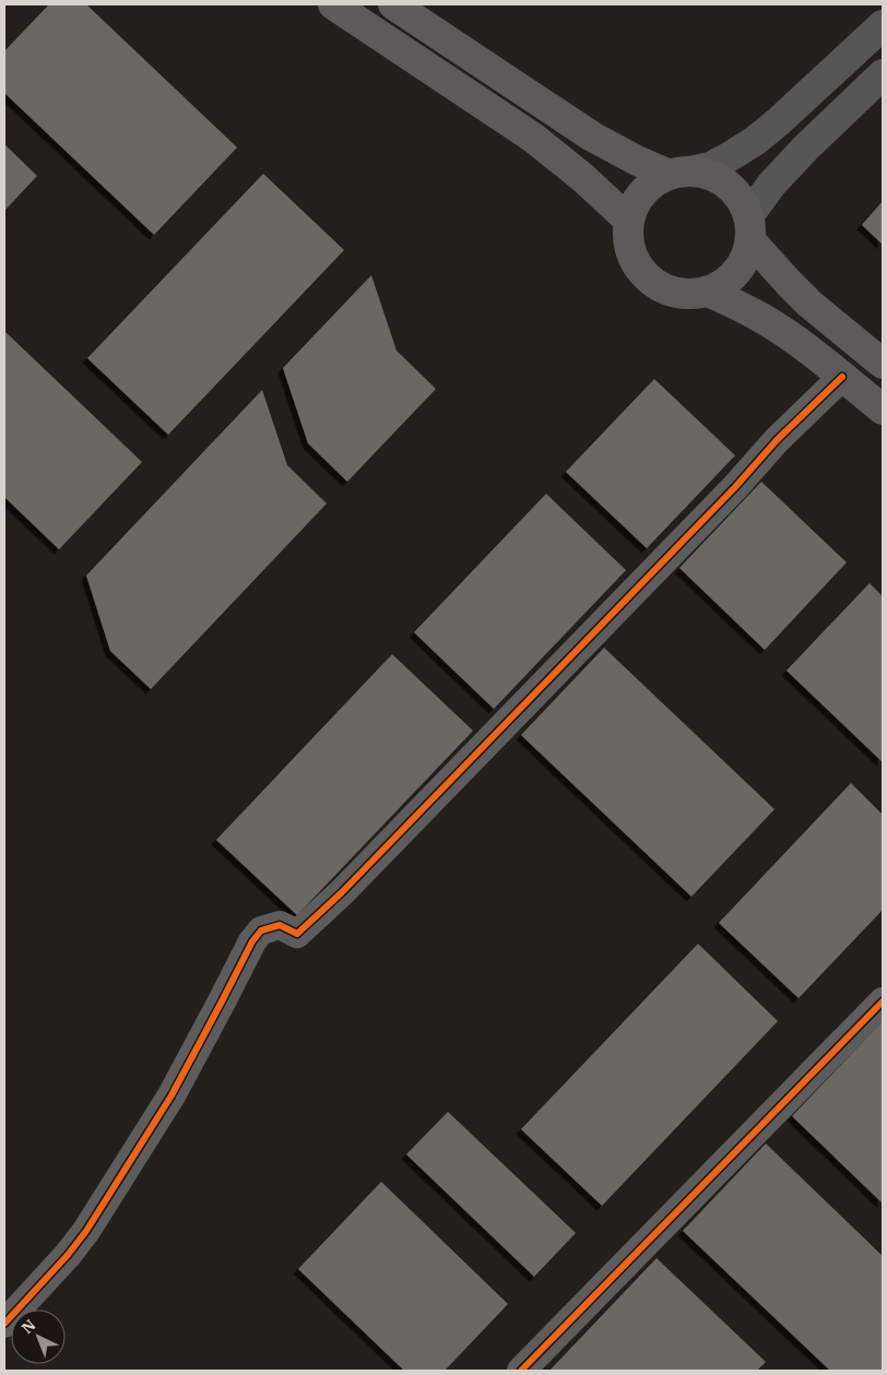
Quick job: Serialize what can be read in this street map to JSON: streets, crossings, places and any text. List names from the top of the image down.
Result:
{
  "north": "top left"
}
